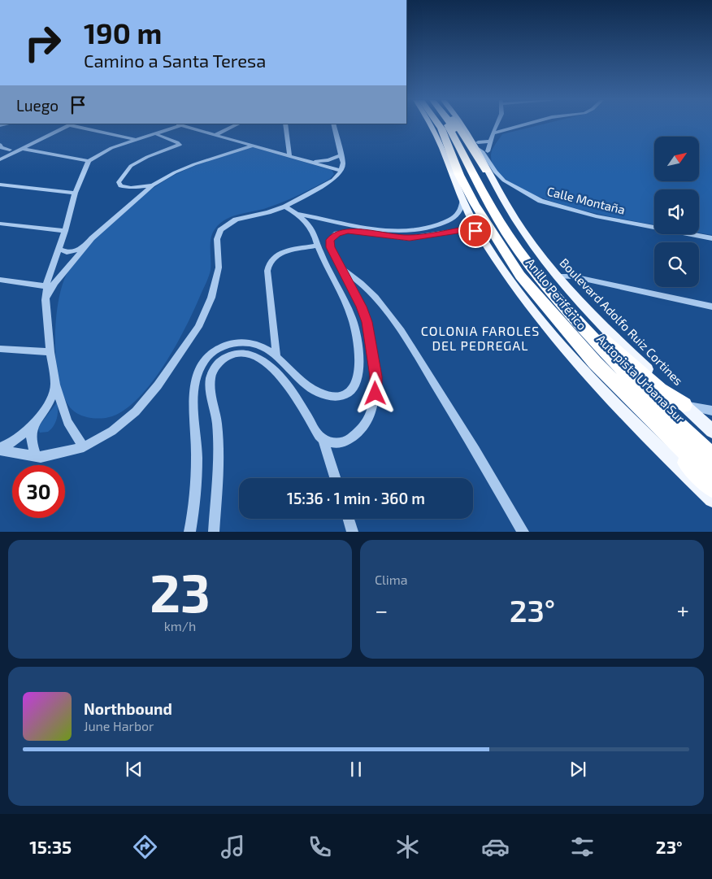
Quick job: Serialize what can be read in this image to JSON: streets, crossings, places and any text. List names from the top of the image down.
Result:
{
  "streets": {
    "highway": ["Anillo Periférico", "Autopista Urbana Sur"],
    "main road": ["Boulevard Adolfo Ruiz Cortines"],
    "street": ["Calle Montaña"]
  },
  "crossings": [
    ["Calle Montaña", "Boulevard Adolfo Ruiz Cortines"]
  ],
  "districts": ["COLONIA FAROLES DEL PEDREGAL"],
  "north": "top right",
  "page": {
    "turn": ["190 m", "Camino a Santa Teresa"],
    "then": "Luego",
    "limit": "30",
    "trip": "15:36 · 1 min · 360 m",
    "tile": [
      ["23", "km/h"],
      "Clima"
    ],
    "heat": ["−", "23°", "+"],
    "song": ["Northbound", "June Harbor"],
    "tabs": ["15:35", "23°"]
  }
}
